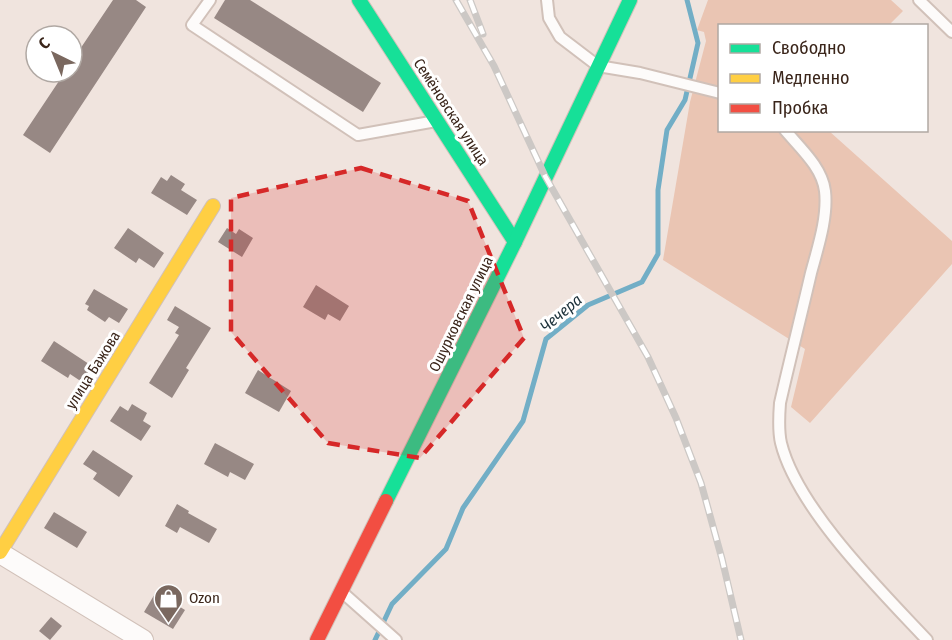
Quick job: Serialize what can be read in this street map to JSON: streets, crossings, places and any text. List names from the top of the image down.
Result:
{
  "streets": {
    "street": ["Семёновская улица", "Ошурковская улица", "улица Бажова"]
  },
  "crossings": [
    ["Семёновская улица", "Ошурковская улица"]
  ],
  "water": ["Чечера"],
  "places": {
    "shop": ["Ozon"]
  },
  "legend": ["Свободно", "Медленно", "Пробка"],
  "north": "top left"
}
